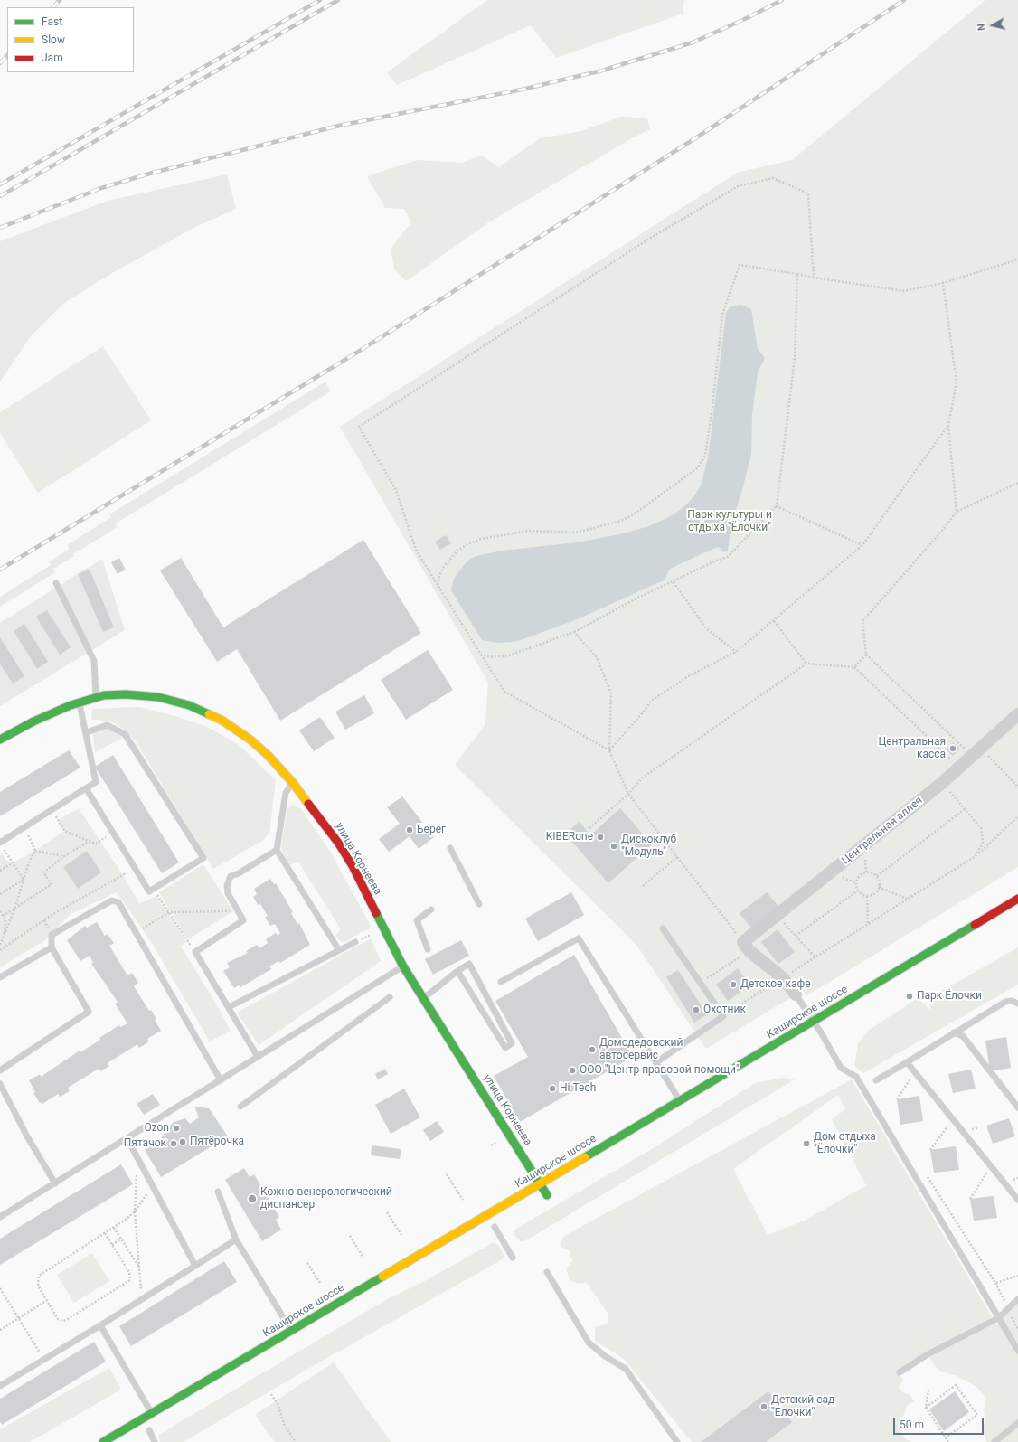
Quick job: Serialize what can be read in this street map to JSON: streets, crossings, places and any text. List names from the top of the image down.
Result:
{
  "streets": {
    "main road": ["улица Корнеева", "Каширское шоссе"],
    "street": ["Центральная аллея"]
  },
  "crossings": [
    ["улица Корнеева", "Каширское шоссе"]
  ],
  "parks": ["Парк культуры и отдыха \"Ёлочки\""],
  "places": [
    "Центральная касса",
    "Берег",
    "KIBERone",
    "Дискоклуб \"Модуль\"",
    "Детское кафе",
    "Парк Ёлочки",
    "Охотник",
    "Домодедовский автосервис",
    "ООО \"Центр правовой помощи\"",
    "Hi Tech",
    "Ozon",
    "Пятёрочка",
    "Пятачок",
    "Дом отдыха \"Ёлочки\"",
    "Кожно-венерологический диспансер",
    "Детский сад \"Елочки\""
  ],
  "legend": ["Fast", "Slow", "Jam"],
  "scale_bar": "50 m",
  "north": "left"
}
